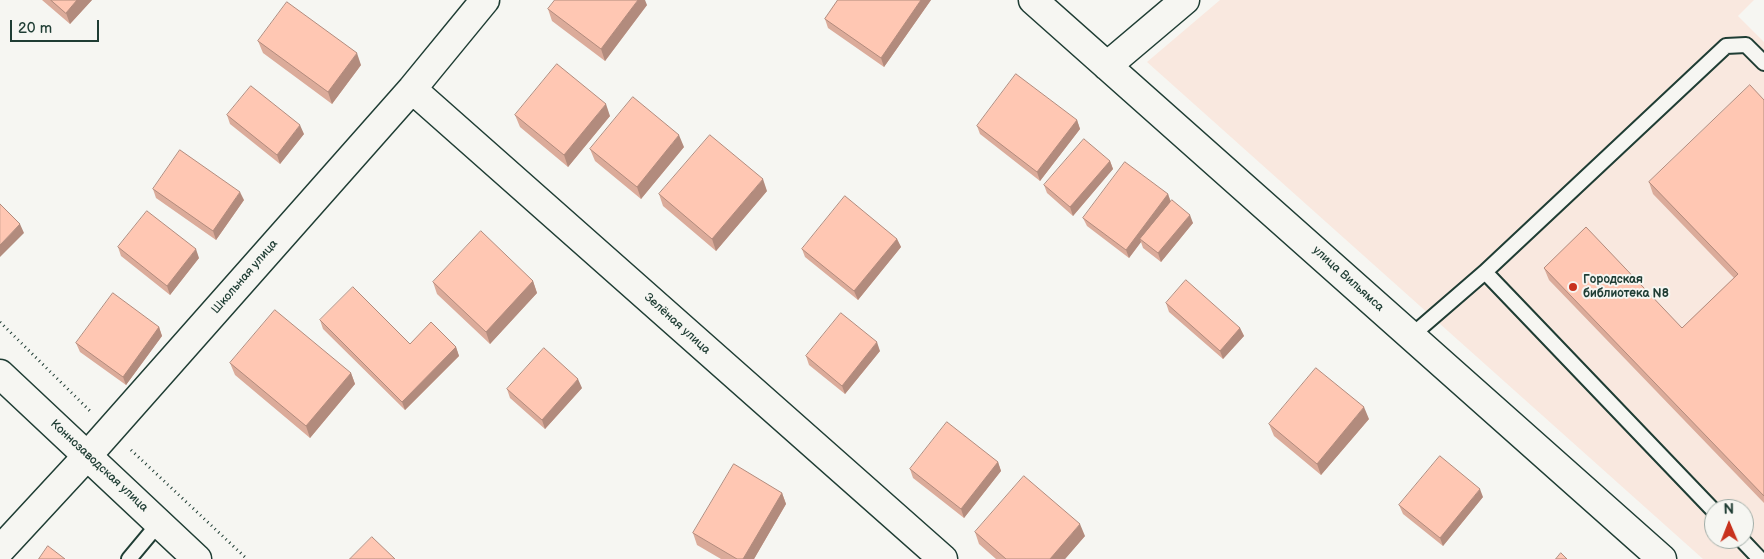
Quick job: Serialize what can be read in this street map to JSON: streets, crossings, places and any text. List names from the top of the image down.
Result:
{
  "streets": {
    "street": [
      "Школьная улица",
      "улица Вильямса",
      "Зелёная улица",
      "Коннозаводская улица"
    ]
  },
  "crossings": [
    ["Школьная улица", "Зелёная улица"],
    ["Школьная улица", "Коннозаводская улица"]
  ],
  "places": ["Городская библиотека N8"],
  "scale_bar": "20 m",
  "north": "top"
}
